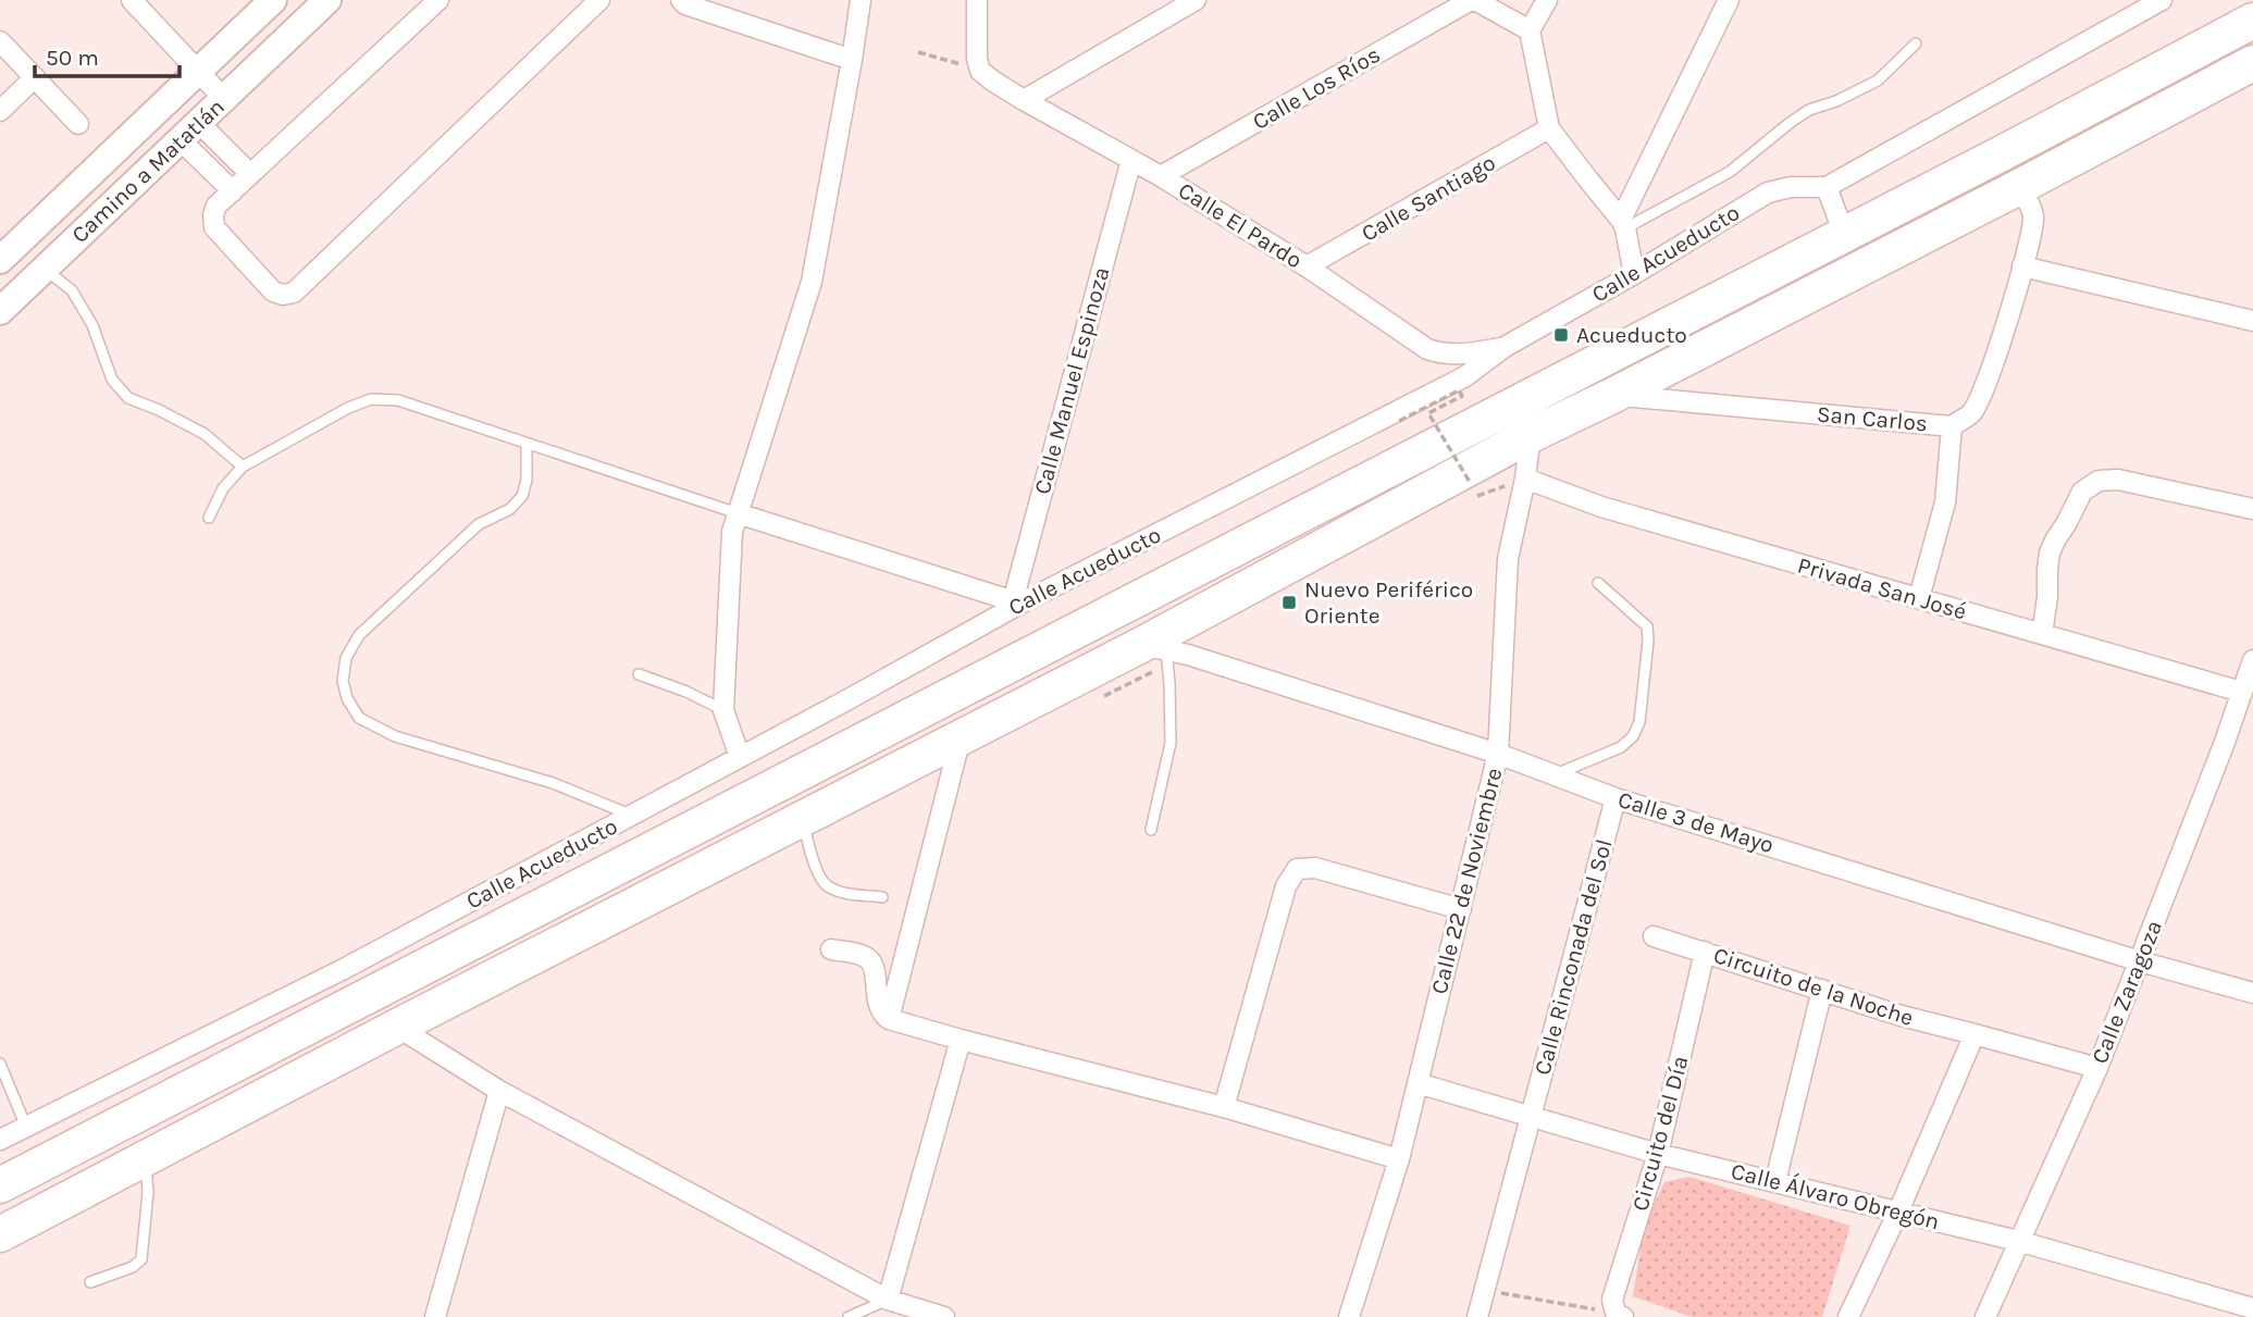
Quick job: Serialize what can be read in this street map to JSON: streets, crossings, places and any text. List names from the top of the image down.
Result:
{
  "streets": {
    "street": [
      "Calle Los Ríos",
      "Camino a Matatlán",
      "Calle Santiago",
      "Calle El Pardo",
      "Calle Acueducto",
      "Calle Manuel Espinoza",
      "San Carlos",
      "Privada San José",
      "Calle 3 de Mayo",
      "Calle 22 de Noviembre",
      "Calle Rinconada del Sol",
      "Circuito de la Noche",
      "Calle Zaragoza",
      "Circuito del Día",
      "Calle Álvaro Obregón"
    ]
  },
  "crossings": [
    ["Calle Los Ríos", "Calle El Pardo"],
    ["Calle Santiago", "Calle El Pardo"],
    ["Calle El Pardo", "Calle Acueducto"],
    ["Calle El Pardo", "Calle Manuel Espinoza"],
    ["Calle Acueducto", "Calle Manuel Espinoza"],
    ["Privada San José", "Calle 22 de Noviembre"],
    ["Privada San José", "Calle Zaragoza"],
    ["Calle 3 de Mayo", "Calle 22 de Noviembre"],
    ["Calle 3 de Mayo", "Calle Rinconada del Sol"],
    ["Calle 3 de Mayo", "Calle Zaragoza"],
    ["Calle 22 de Noviembre", "Calle Álvaro Obregón"],
    ["Calle Rinconada del Sol", "Calle Álvaro Obregón"],
    ["Circuito de la Noche", "Calle Zaragoza"],
    ["Circuito de la Noche", "Circuito del Día"],
    ["Calle Zaragoza", "Calle Álvaro Obregón"],
    ["Circuito del Día", "Calle Álvaro Obregón"]
  ],
  "places": {
    "transit": ["Acueducto", "Nuevo Periférico Oriente"]
  },
  "scale_bar": "50 m"
}
